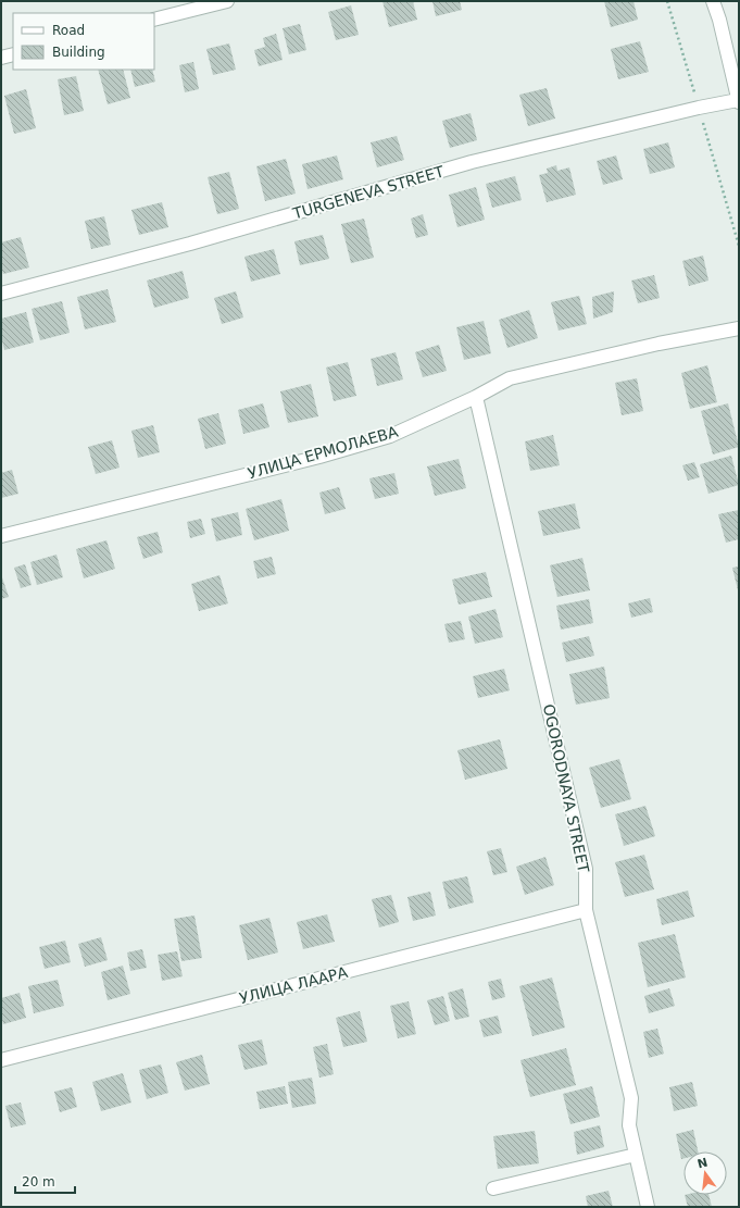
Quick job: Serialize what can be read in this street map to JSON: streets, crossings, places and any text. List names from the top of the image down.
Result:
{
  "streets": {
    "street": [
      "TURGENEVA STREET",
      "УЛИЦА ЕРМОЛАЕВА",
      "OGORODNAYA STREET",
      "УЛИЦА ЛААРА"
    ]
  },
  "crossings": [
    ["УЛИЦА ЕРМОЛАЕВА", "OGORODNAYA STREET"],
    ["OGORODNAYA STREET", "УЛИЦА ЛААРА"]
  ],
  "legend": ["Road", "Building"],
  "scale_bar": "20 m",
  "north": "top"
}
